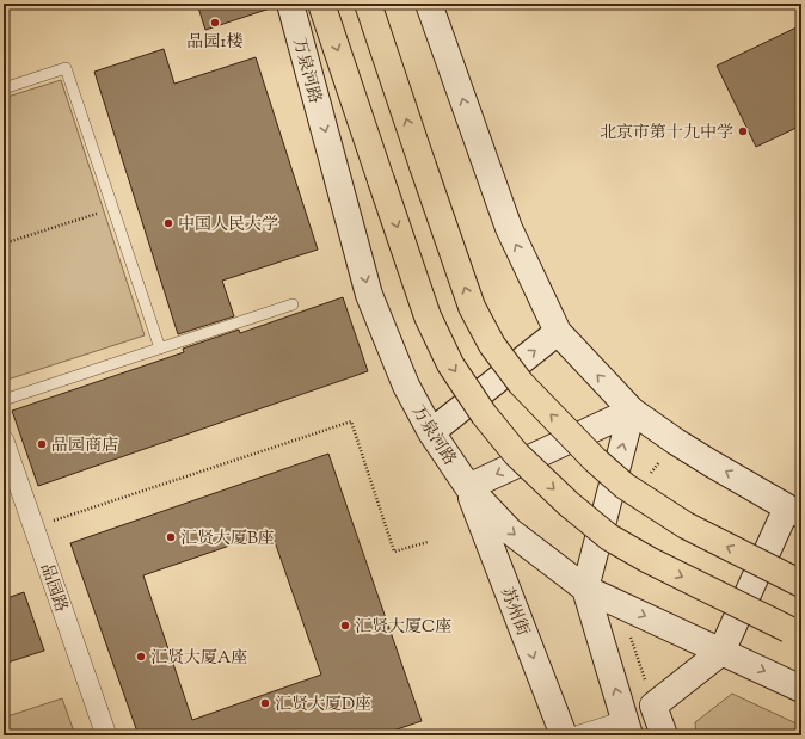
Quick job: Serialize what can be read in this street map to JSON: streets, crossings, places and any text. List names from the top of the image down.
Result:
{
  "streets": {
    "highway": ["万泉河路"],
    "street": ["品园路", "苏州街"]
  },
  "crossings": [
    ["万泉河路", "苏州街"]
  ],
  "places": [
    "品园1楼",
    "北京市第十九中学",
    "中国人民大学",
    "品园商店",
    "汇贤大厦B座",
    "汇贤大厦C座",
    "汇贤大厦A座",
    "汇贤大厦D座"
  ]
}
